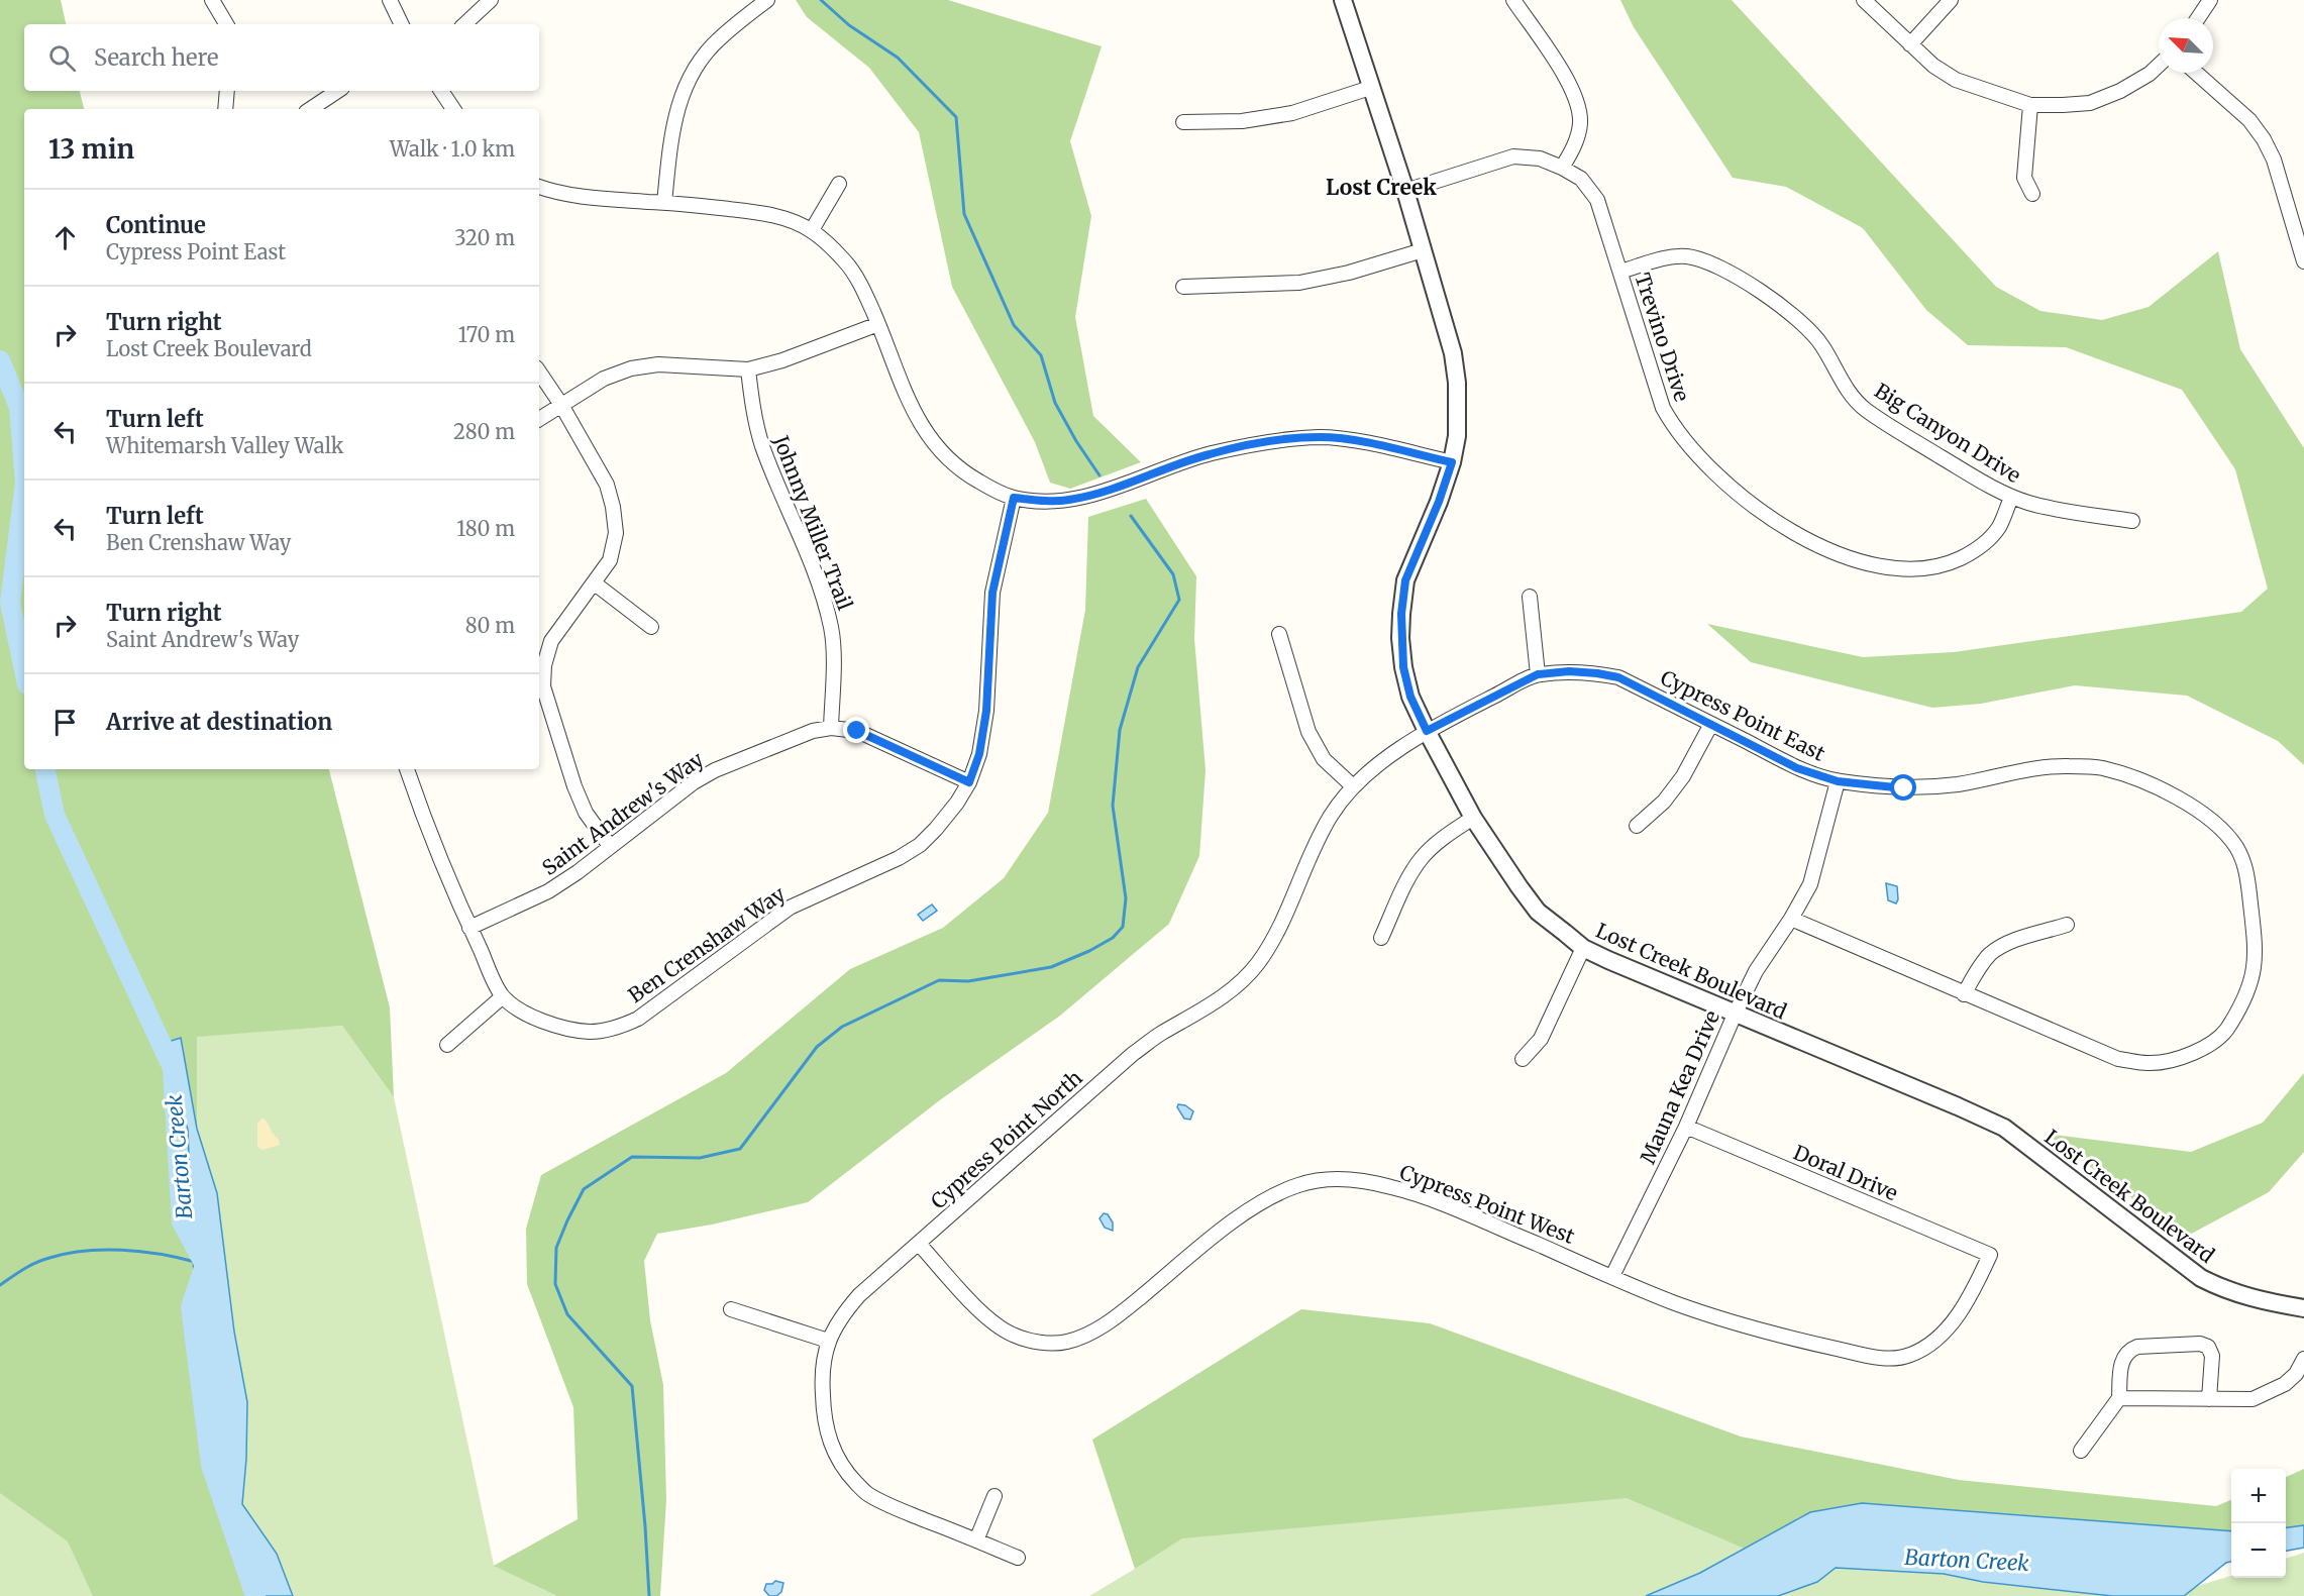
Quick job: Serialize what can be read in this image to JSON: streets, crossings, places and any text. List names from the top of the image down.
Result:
{
  "streets": {
    "street": [
      "Trevino Drive",
      "Big Canyon Drive",
      "Johnny Miller Trail",
      "Cypress Point East",
      "Saint Andrew's Way",
      "Ben Crenshaw Way",
      "Lost Creek Boulevard",
      "Mauna Kea Drive",
      "Cypress Point North",
      "Doral Drive",
      "Cypress Point West"
    ]
  },
  "crossings": [
    ["Trevino Drive", "Big Canyon Drive"],
    ["Trevino Drive", "Lost Creek Boulevard"],
    ["Johnny Miller Trail", "Saint Andrew's Way"],
    ["Cypress Point East", "Lost Creek Boulevard"],
    ["Cypress Point East", "Mauna Kea Drive"],
    ["Cypress Point East", "Cypress Point North"],
    ["Saint Andrew's Way", "Ben Crenshaw Way"],
    ["Lost Creek Boulevard", "Mauna Kea Drive"],
    ["Lost Creek Boulevard", "Cypress Point North"],
    ["Mauna Kea Drive", "Doral Drive"],
    ["Mauna Kea Drive", "Cypress Point West"],
    ["Cypress Point North", "Cypress Point West"],
    ["Doral Drive", "Cypress Point West"]
  ],
  "districts": ["Lost Creek"],
  "water": ["Barton Creek"],
  "north": "top left",
  "page": {
    "search": "Search here",
    "heading": ["13 min", "Walk · 1.0 km"],
    "list": [
      ["Continue", "Cypress Point East", "320 m"],
      ["Turn right", "Lost Creek Boulevard", "170 m"],
      ["Turn left", "Whitemarsh Valley Walk", "280 m"],
      ["Turn left", "Ben Crenshaw Way", "180 m"],
      ["Turn right", "Saint Andrew's Way", "80 m"],
      "Arrive at destination"
    ],
    "map_buttons": ["+", "−"]
  }
}
